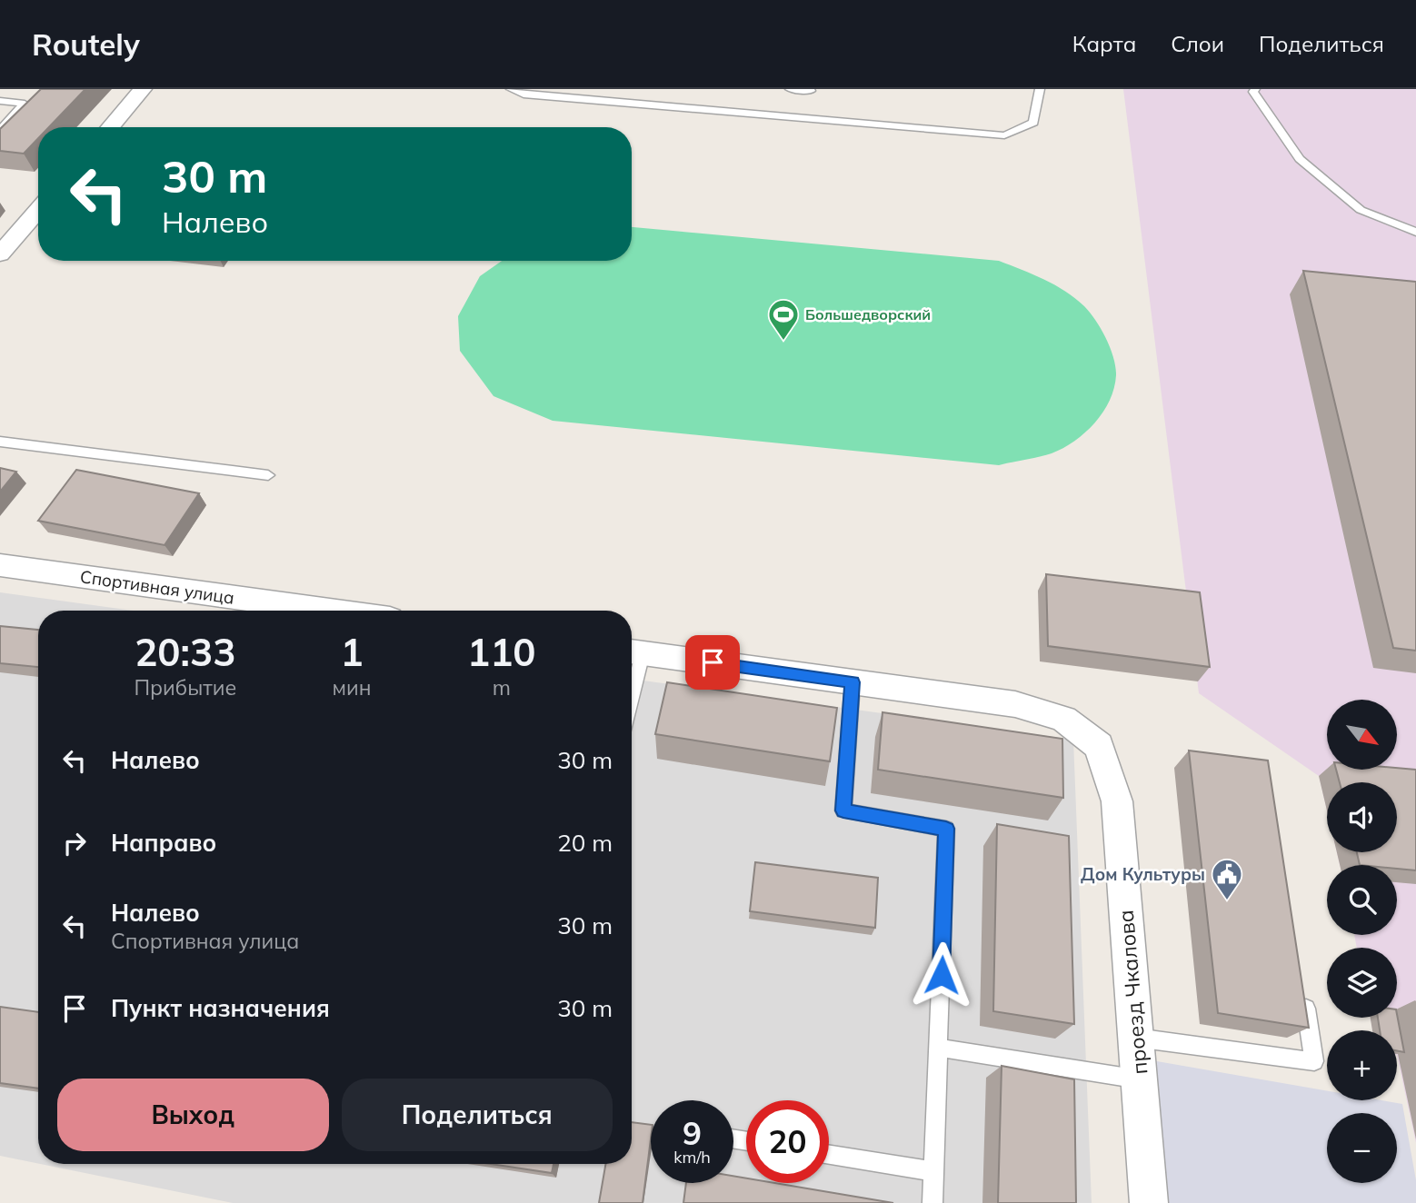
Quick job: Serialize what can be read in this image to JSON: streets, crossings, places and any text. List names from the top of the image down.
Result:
{
  "streets": {
    "street": ["Спортивная улица", "проезд Чкалова"]
  },
  "places": {
    "sports": ["Большедворский"],
    "public building": ["Дом Культуры"]
  },
  "north": "bottom right",
  "page": {
    "header": "Routely",
    "nav": ["Карта", "Слои", "Поделиться"],
    "turn": ["30 m", "Налево"],
    "eta": [
      "20:33",
      "Прибытие",
      "1",
      "мин",
      "110",
      "m"
    ],
    "map_buttons": ["+", "−"],
    "list": [
      {
        "name": "Налево",
        "value": "30 m"
      },
      {
        "name": "Направо",
        "value": "20 m"
      },
      {
        "name": "Налево",
        "note": "Спортивная улица",
        "value": "30 m"
      },
      {
        "name": "Пункт назначения",
        "value": "30 m"
      }
    ],
    "buttons": ["Выход", "Поделиться"],
    "speed": "9 km/h",
    "limit": "20"
  }
}
